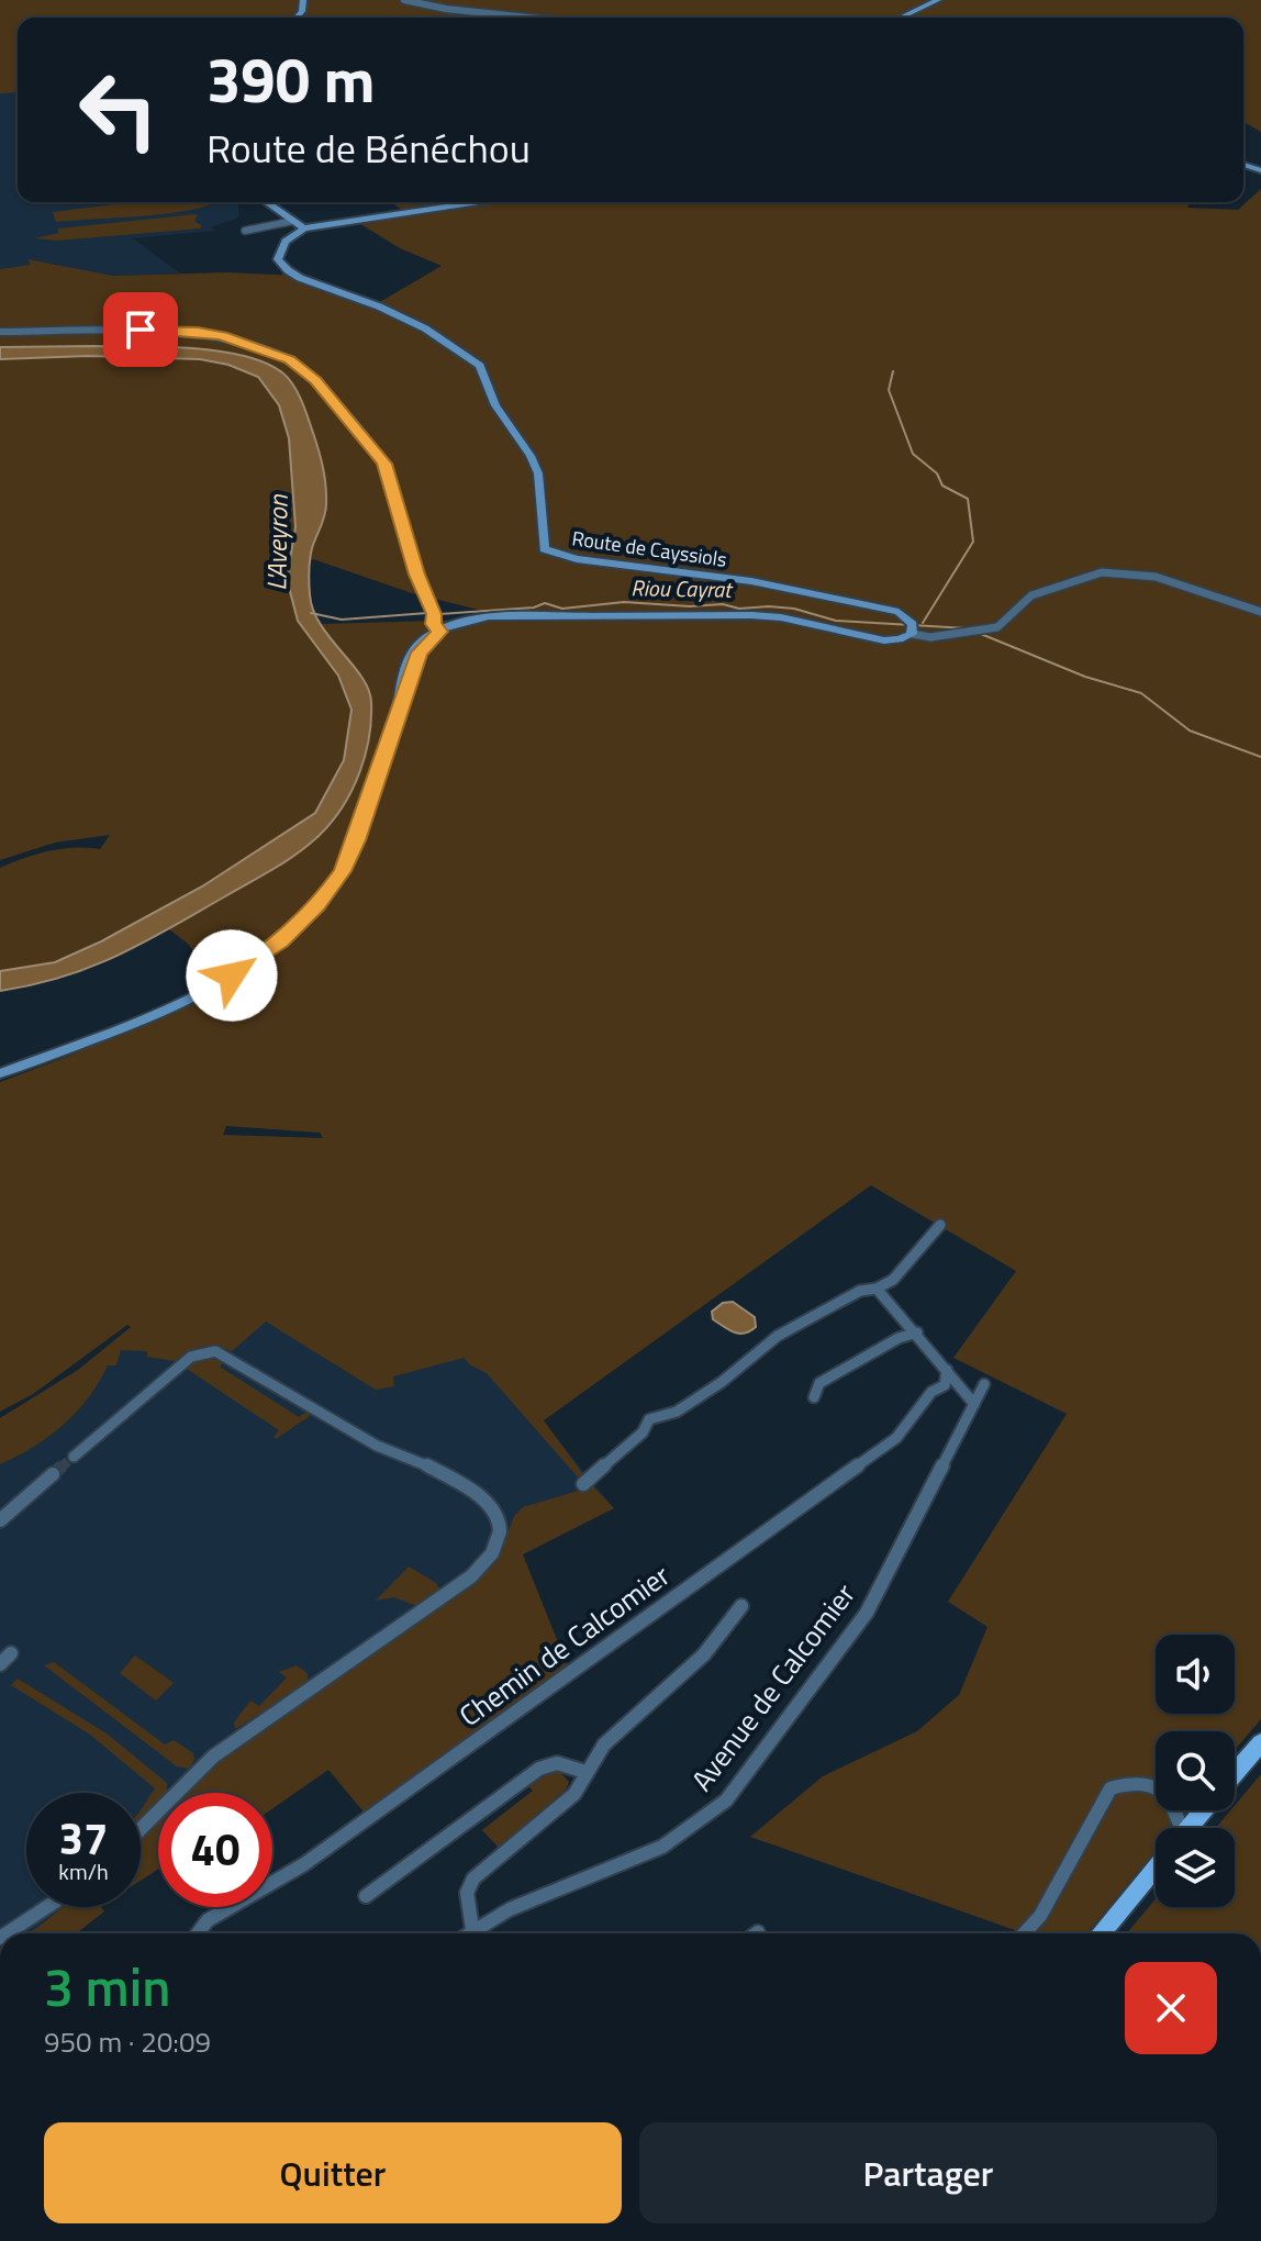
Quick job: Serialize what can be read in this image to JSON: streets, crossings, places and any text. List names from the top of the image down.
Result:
{
  "streets": {
    "street": ["Route de Cayssiols", "Chemin de Calcomier", "Avenue de Calcomier"]
  },
  "water": ["L'Aveyron", "Riou Cayrat"],
  "page": {
    "turn": ["390 m", "Route de Bénéchou"],
    "speed": "37 km/h",
    "limit": "40",
    "heading": ["3 min", "950 m · 20:09"],
    "buttons": ["Quitter", "Partager"]
  }
}
